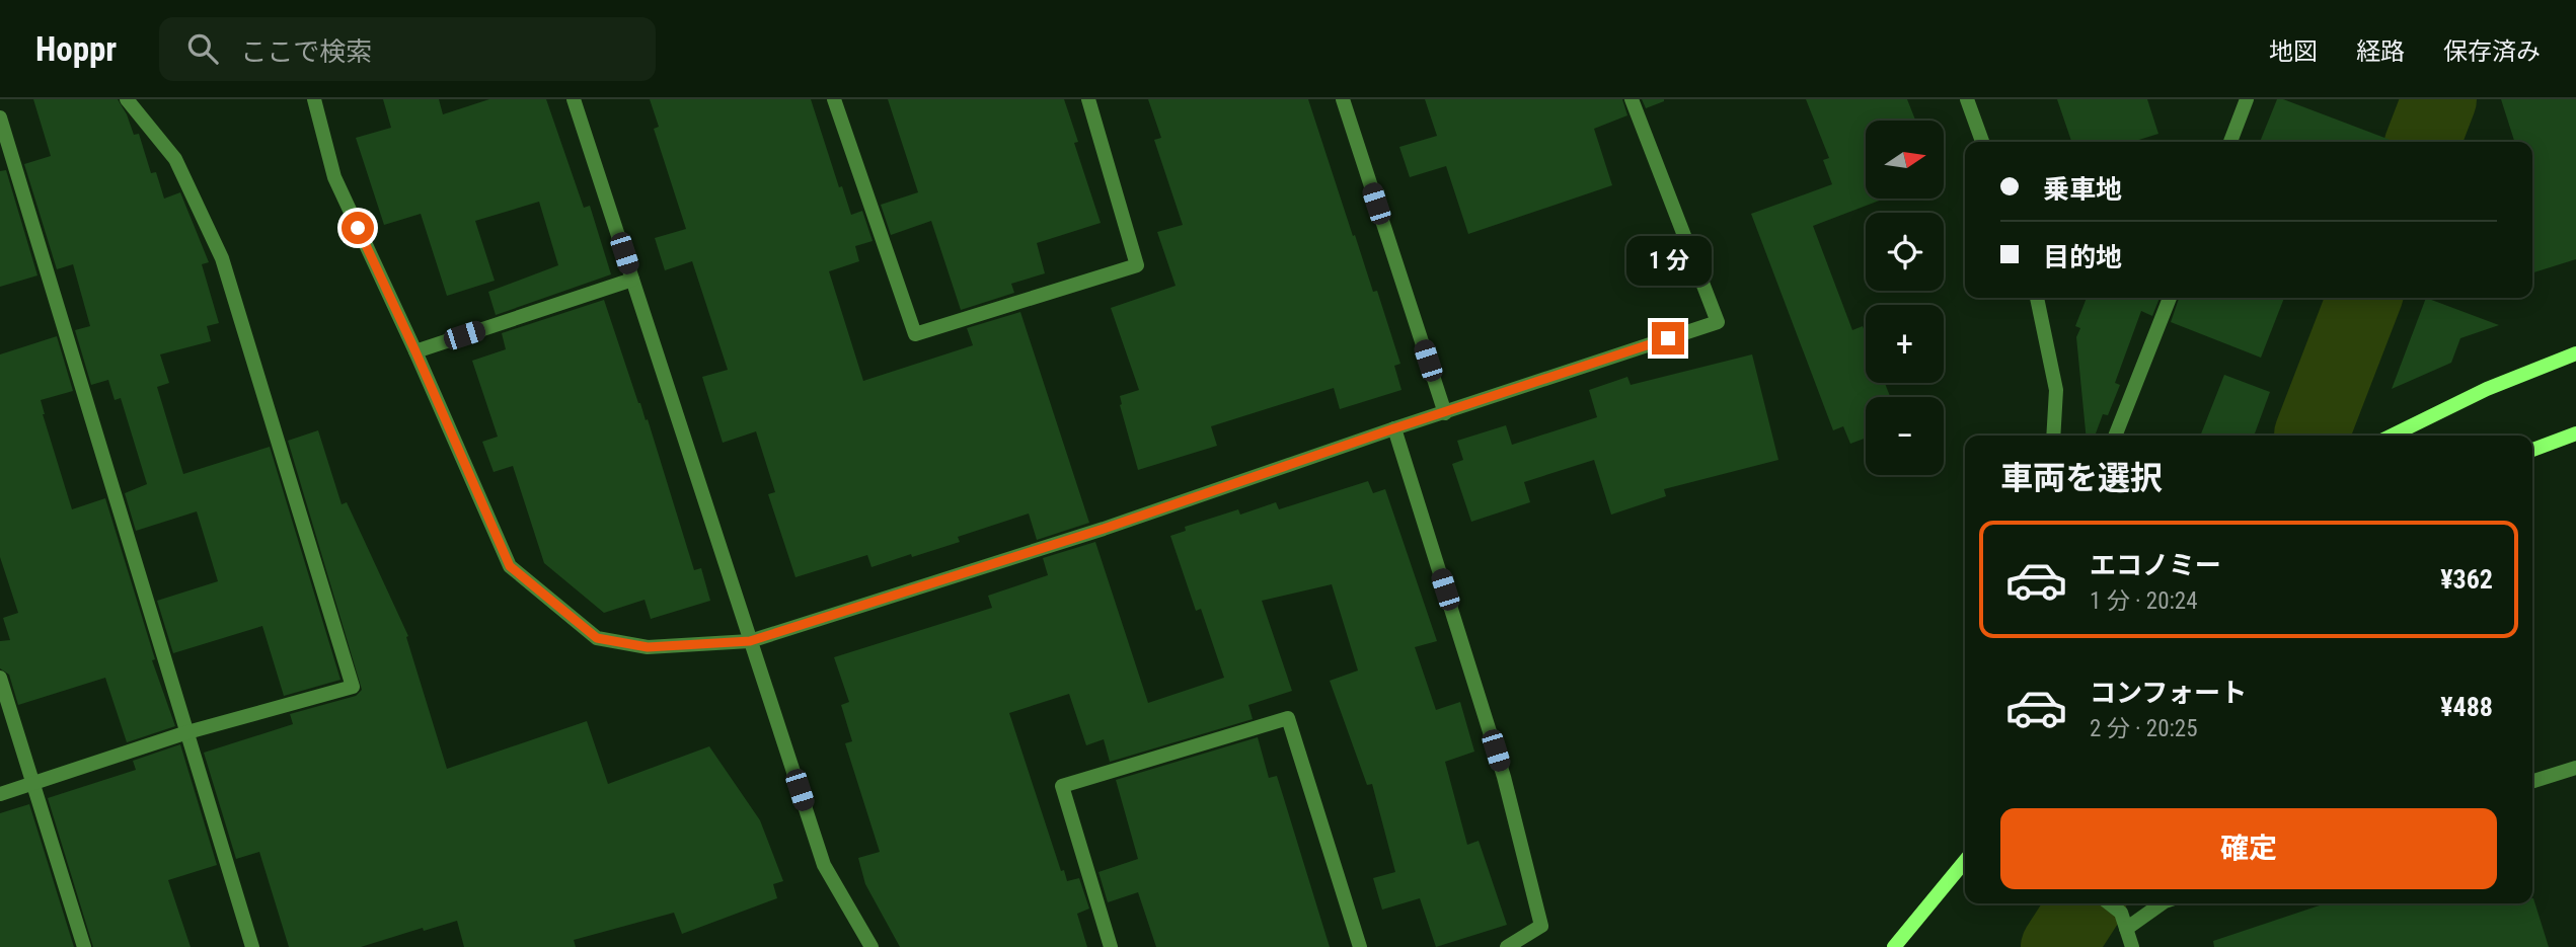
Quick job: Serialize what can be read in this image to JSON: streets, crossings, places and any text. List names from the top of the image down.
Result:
{
  "north": "right",
  "page": {
    "header": "Hoppr",
    "search": "ここで検索",
    "nav": ["地図", "経路", "保存済み"],
    "map_buttons": ["+", "−"],
    "banner": ["乗車地", "目的地"],
    "bubble": "1 分",
    "heading": "車両を選択",
    "list": [
      {
        "name": "エコノミー",
        "note": "1 分 · 20:24",
        "value": "¥362"
      },
      {
        "name": "コンフォート",
        "note": "2 分 · 20:25",
        "value": "¥488"
      }
    ],
    "buttons": "確定"
  }
}
